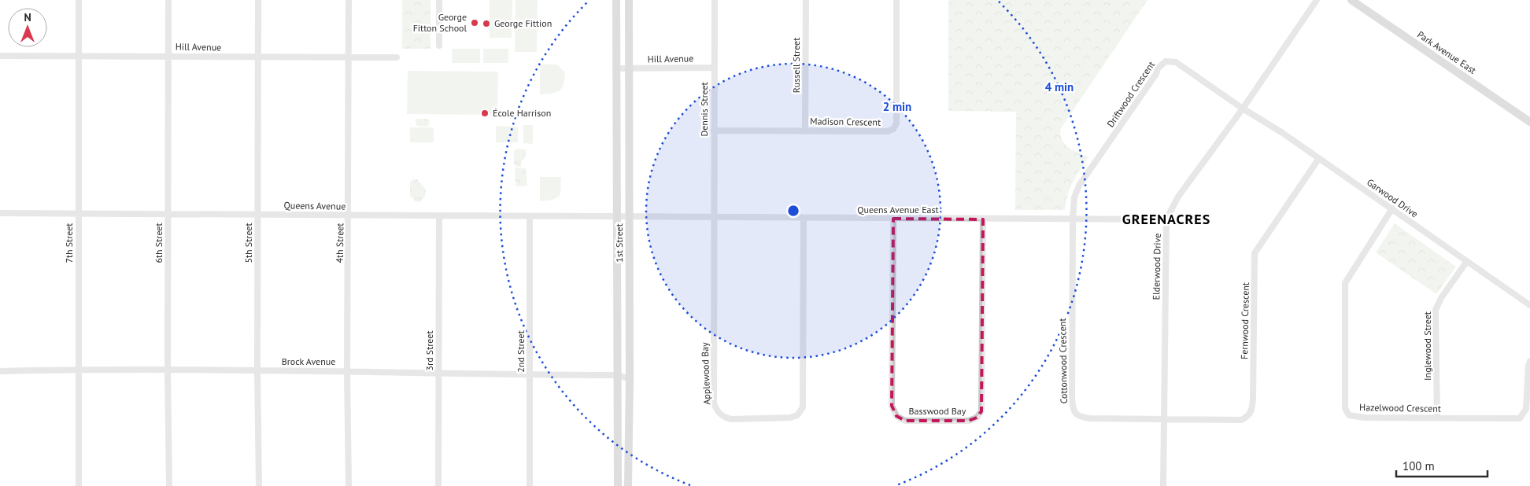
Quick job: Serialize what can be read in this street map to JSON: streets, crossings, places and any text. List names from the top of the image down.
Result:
{
  "streets": {
    "main road": ["Park Avenue East", "1st Street"],
    "street": [
      "Hill Avenue",
      "Russell Street",
      "Driftwood Crescent",
      "Dennis Street",
      "Madison Crescent",
      "Garwood Drive",
      "Queens Avenue",
      "Queens Avenue East",
      "7th Street",
      "6th Street",
      "5th Street",
      "4th Street",
      "Elderwood Drive",
      "Fernwood Crescent",
      "Inglewood Street",
      "3rd Street",
      "2nd Street",
      "Cottonwood Crescent",
      "Brock Avenue",
      "Applewood Bay",
      "Hazelwood Crescent",
      "Basswood Bay"
    ]
  },
  "crossings": [
    ["Hill Avenue", "Dennis Street"],
    ["Hill Avenue", "7th Street"],
    ["Hill Avenue", "6th Street"],
    ["Hill Avenue", "5th Street"],
    ["Hill Avenue", "4th Street"],
    ["Hill Avenue", "1st Street"],
    ["Russell Street", "Madison Crescent"],
    ["Driftwood Crescent", "Garwood Drive"],
    ["Driftwood Crescent", "Queens Avenue East"],
    ["Driftwood Crescent", "Elderwood Drive"],
    ["Driftwood Crescent", "Cottonwood Crescent"],
    ["Dennis Street", "Madison Crescent"],
    ["Dennis Street", "Queens Avenue East"],
    ["Dennis Street", "Applewood Bay"],
    ["Garwood Drive", "Elderwood Drive"],
    ["Garwood Drive", "Fernwood Crescent"],
    ["Garwood Drive", "Inglewood Street"],
    ["Garwood Drive", "Hazelwood Crescent"],
    ["Queens Avenue", "Queens Avenue East"],
    ["Queens Avenue", "7th Street"],
    ["Queens Avenue", "6th Street"],
    ["Queens Avenue", "5th Street"],
    ["Queens Avenue", "4th Street"],
    ["Queens Avenue", "1st Street"],
    ["Queens Avenue", "3rd Street"],
    ["Queens Avenue", "2nd Street"],
    ["Queens Avenue East", "1st Street"],
    ["Queens Avenue East", "Elderwood Drive"],
    ["Queens Avenue East", "Cottonwood Crescent"],
    ["Queens Avenue East", "Applewood Bay"],
    ["Queens Avenue East", "Basswood Bay"],
    ["7th Street", "Brock Avenue"],
    ["6th Street", "Brock Avenue"],
    ["5th Street", "Brock Avenue"],
    ["4th Street", "Brock Avenue"],
    ["1st Street", "Brock Avenue"],
    ["Elderwood Drive", "Fernwood Crescent"],
    ["Elderwood Drive", "Cottonwood Crescent"],
    ["Fernwood Crescent", "Cottonwood Crescent"],
    ["Inglewood Street", "Hazelwood Crescent"],
    ["3rd Street", "Brock Avenue"],
    ["2nd Street", "Brock Avenue"]
  ],
  "districts": ["GREENACRES"],
  "places": ["George Fitton School", "George Fittion", "École Harrison"],
  "scale_bar": "100 m",
  "north": "top",
  "rings": ["4 min", "2 min"]
}
